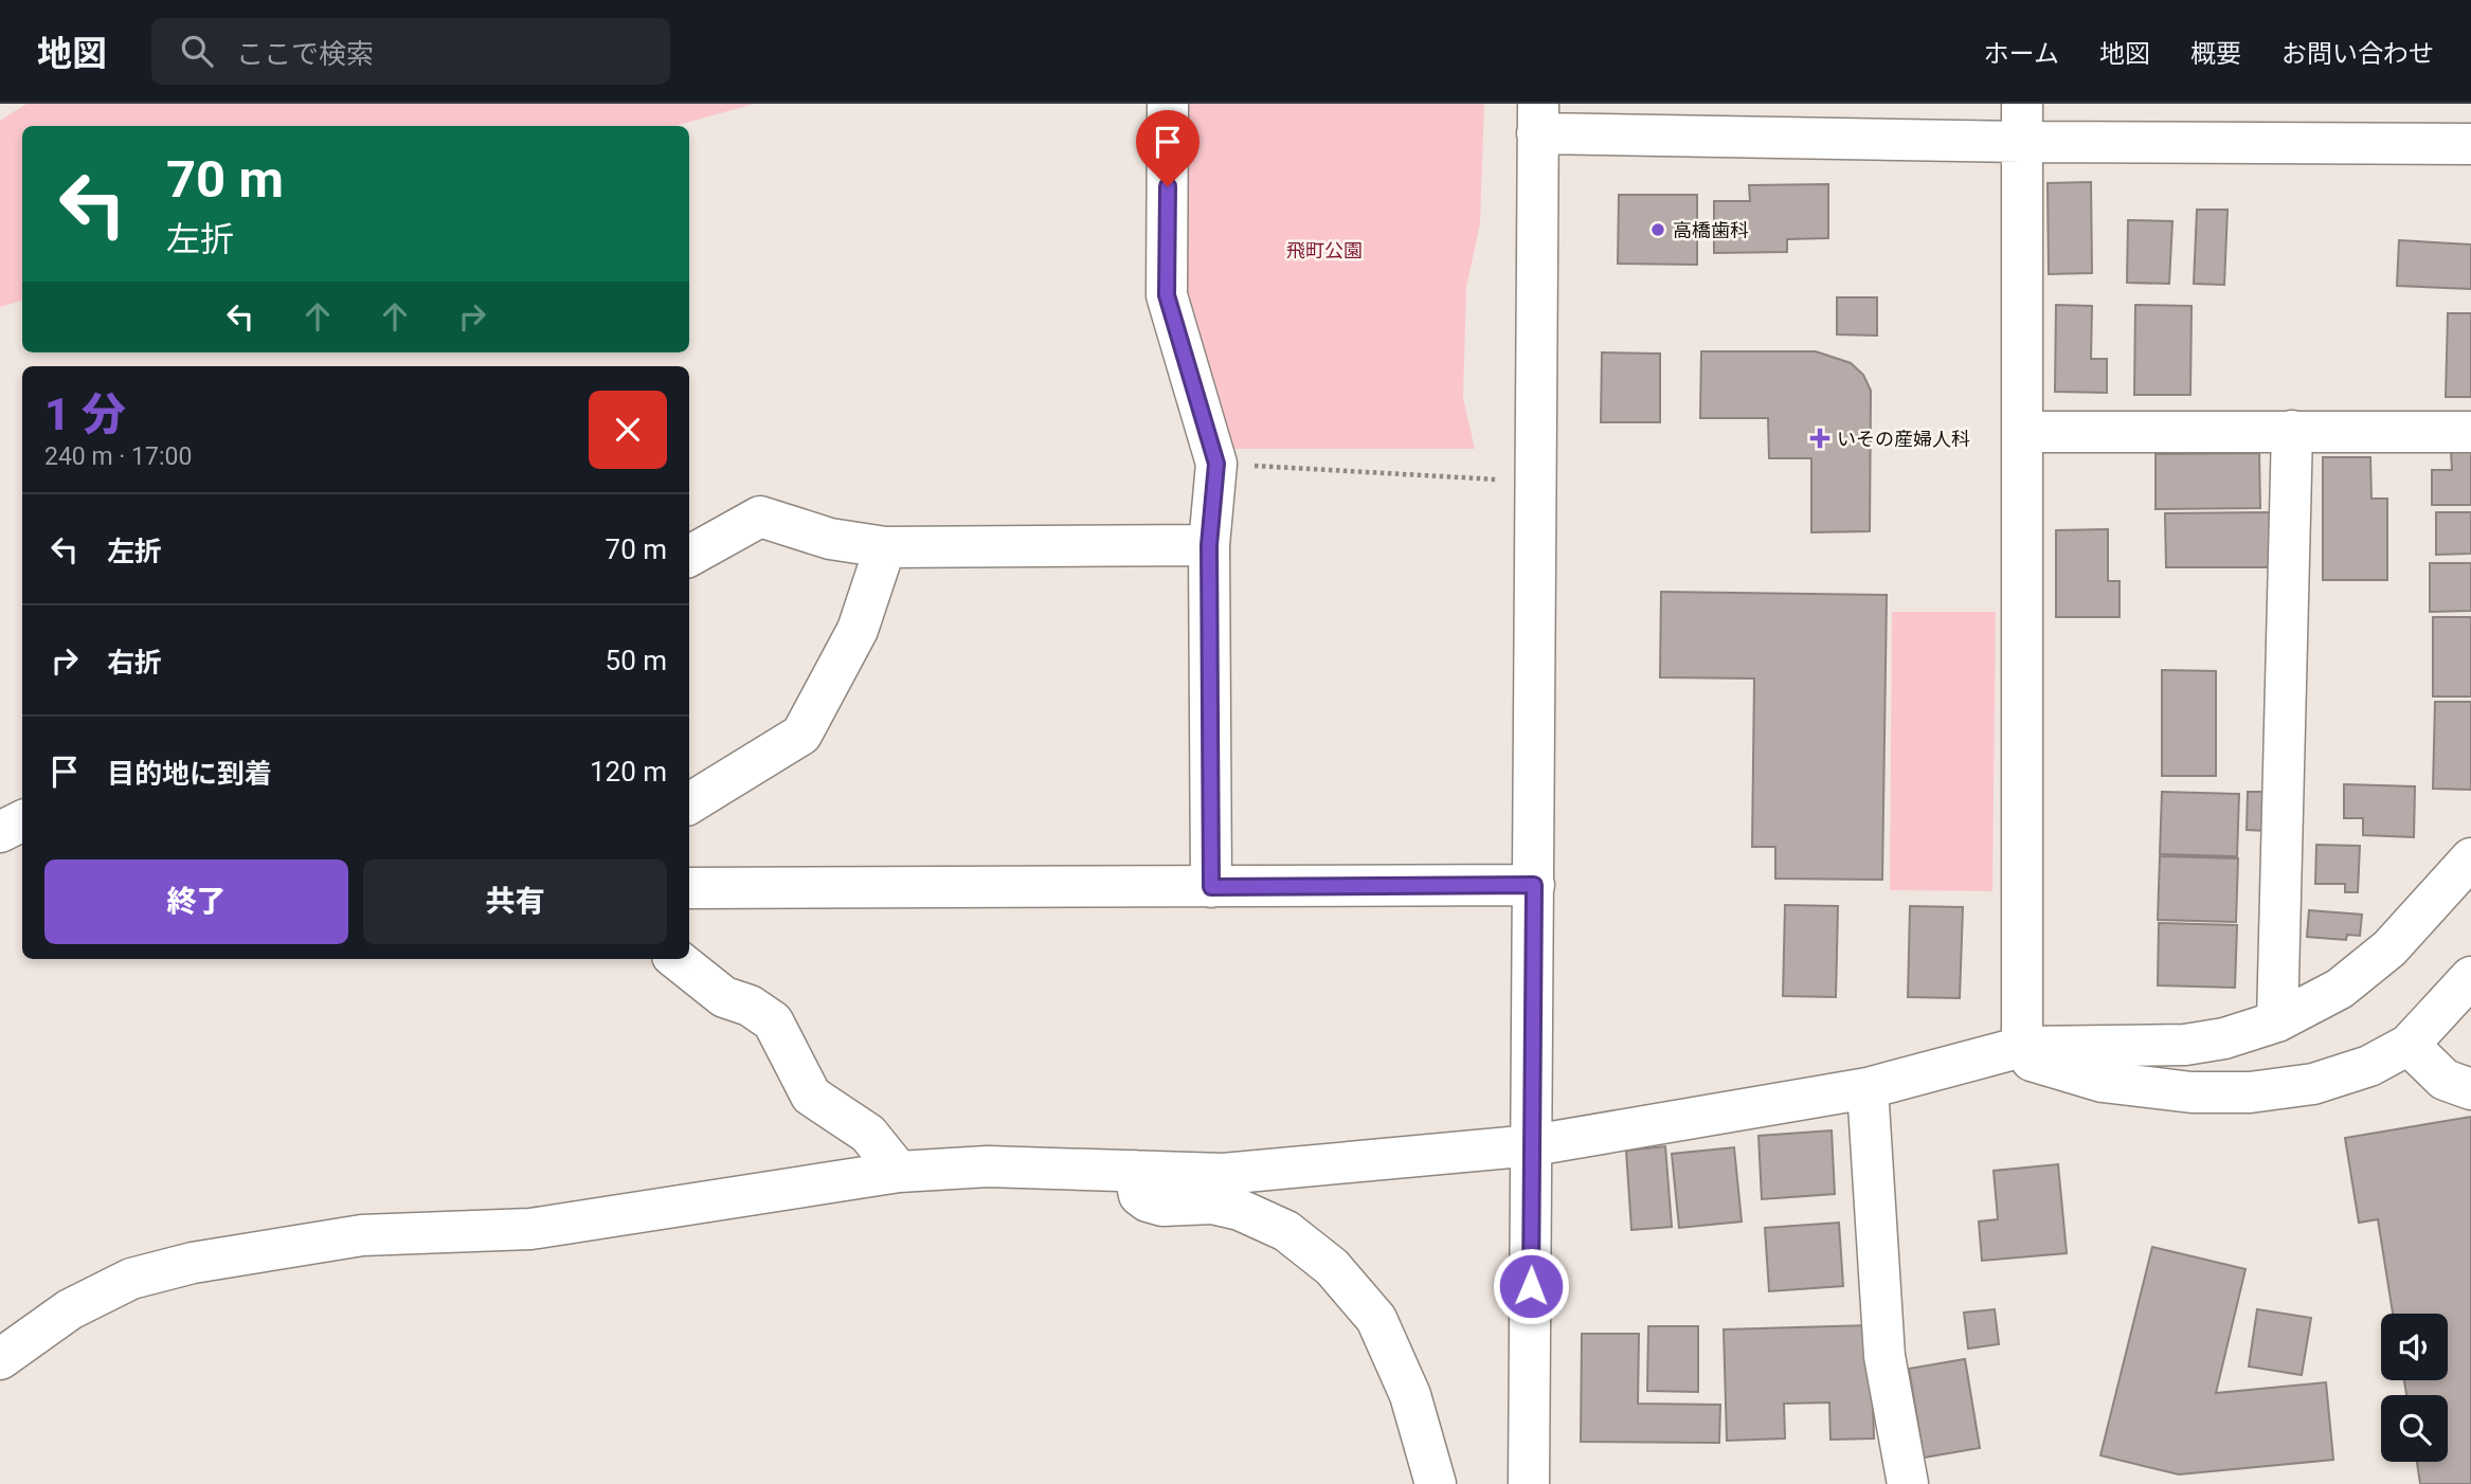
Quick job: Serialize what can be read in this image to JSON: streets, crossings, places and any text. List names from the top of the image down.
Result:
{
  "parks": ["飛町公園"],
  "places": {
    "other": ["高橋歯科"],
    "health": ["いその産婦人科"]
  },
  "page": {
    "header": "地図",
    "search": "ここで検索",
    "nav": [
      "ホーム",
      "地図",
      "概要",
      "お問い合わせ"
    ],
    "turn": ["70 m", "左折"],
    "heading": ["1 分", "240 m · 17:00"],
    "list": [
      {
        "name": "左折",
        "value": "70 m"
      },
      {
        "name": "右折",
        "value": "50 m"
      },
      {
        "name": "目的地に到着",
        "value": "120 m"
      }
    ],
    "buttons": ["終了", "共有"]
  }
}
